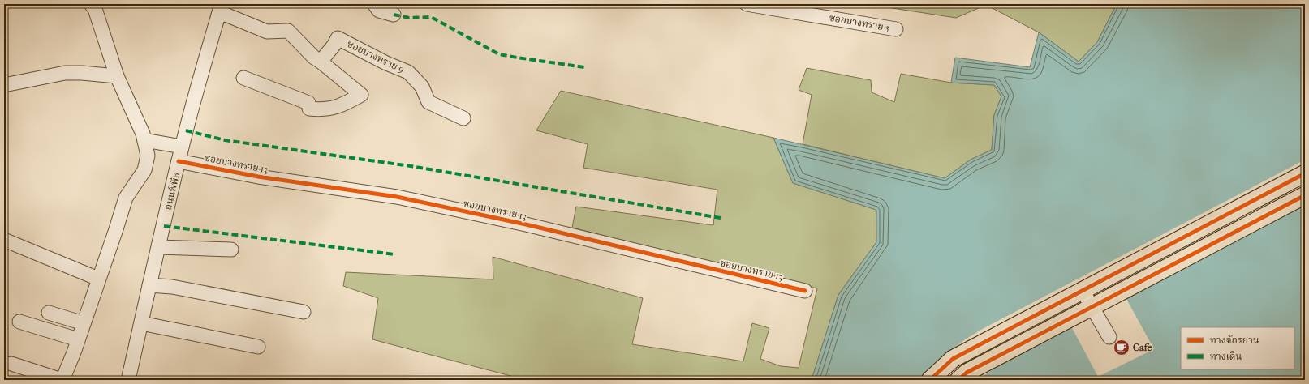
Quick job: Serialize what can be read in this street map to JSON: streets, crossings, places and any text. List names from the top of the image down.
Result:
{
  "streets": {
    "street": [
      "ซอยบางทราย 5",
      "ซอยบางทราย 9",
      "ซอยบางทราย 13",
      "ถนนพิพิธ"
    ]
  },
  "crossings": [
    ["ซอยบางทราย 13", "ถนนพิพิธ"]
  ],
  "places": {
    "cafe": ["Cafe"]
  },
  "legend": ["ทางจักรยาน", "ทางเดิน"]
}
